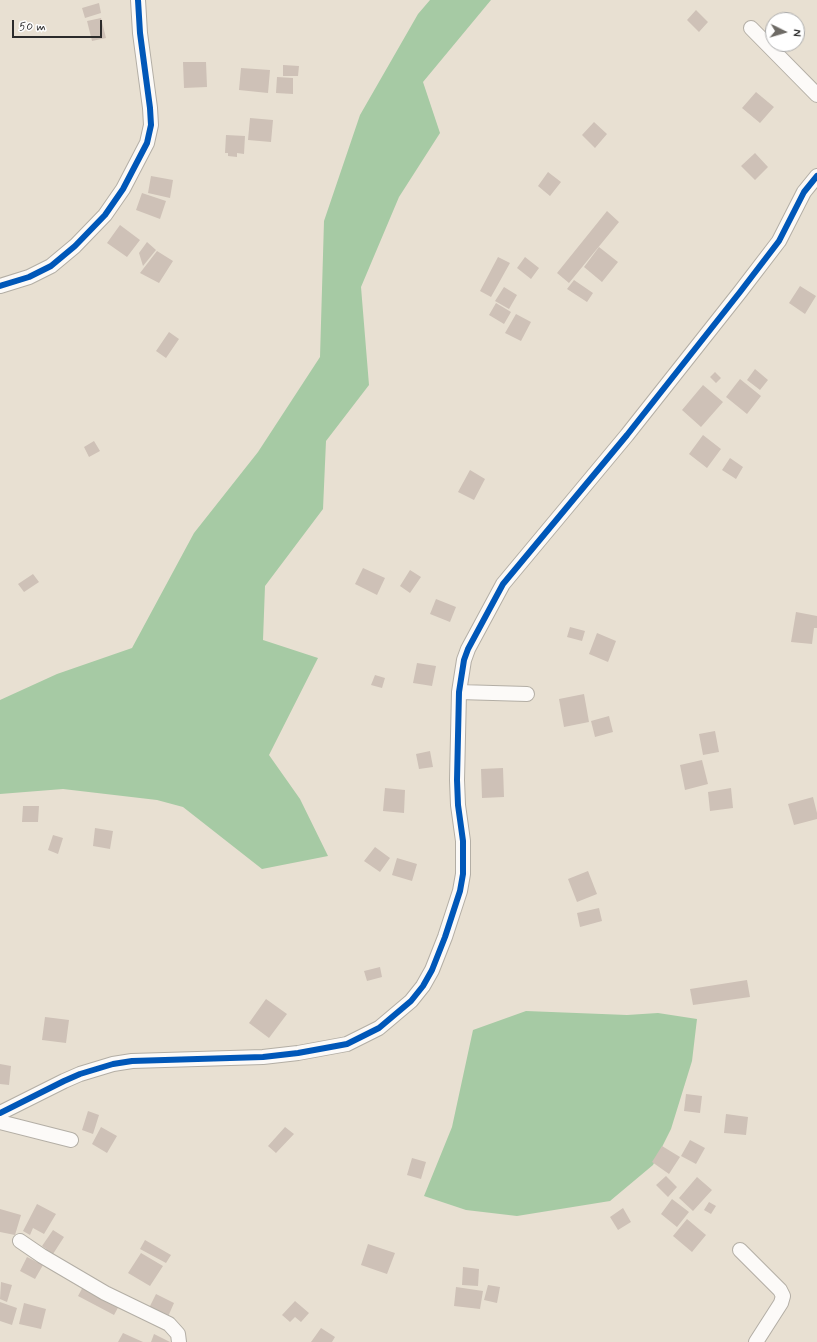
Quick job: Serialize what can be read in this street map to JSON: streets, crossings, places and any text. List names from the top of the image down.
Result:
{
  "scale_bar": "50 m",
  "north": "right"
}
